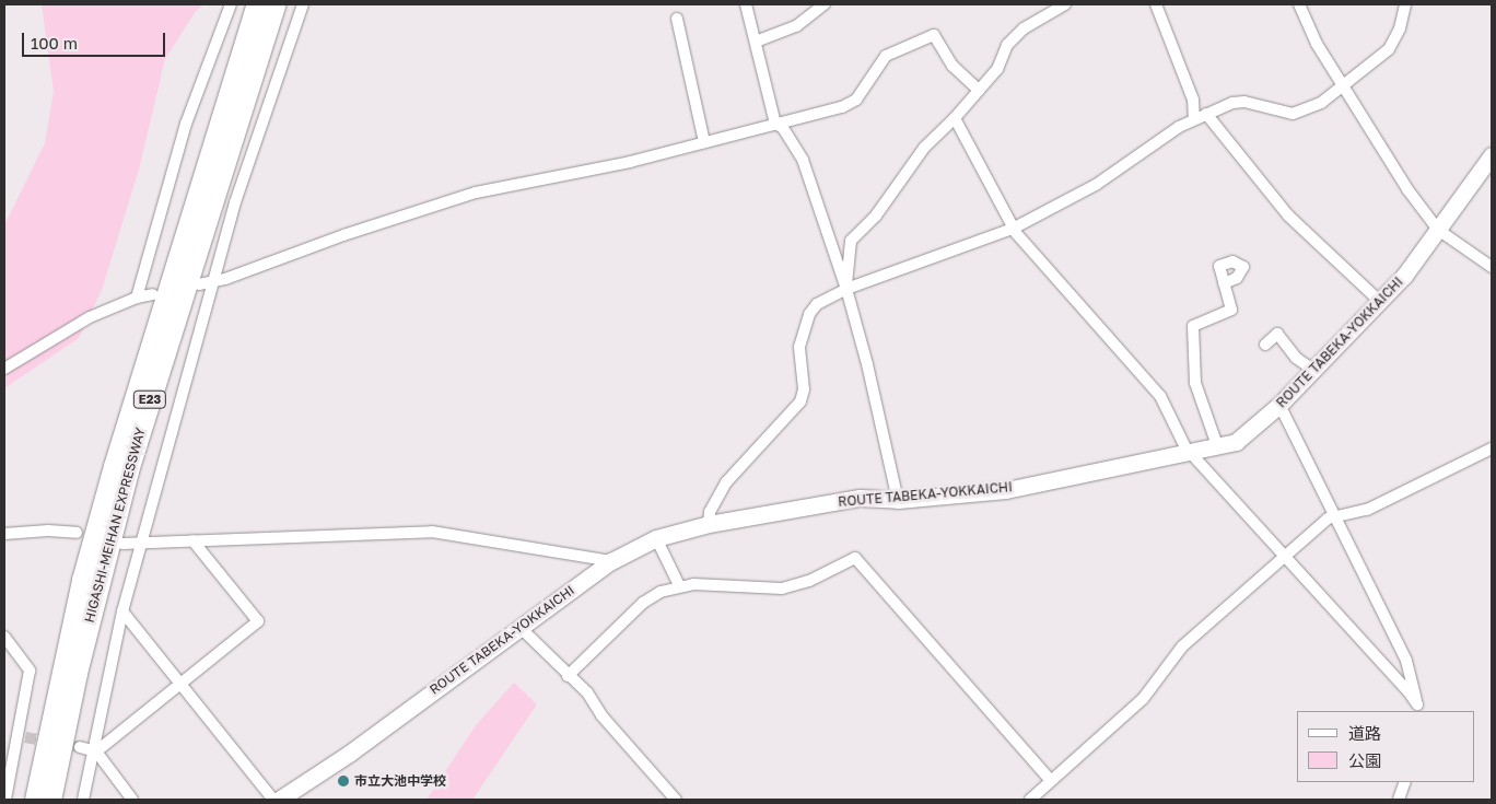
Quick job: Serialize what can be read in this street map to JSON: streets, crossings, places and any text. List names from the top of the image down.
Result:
{
  "streets": {
    "highway": ["E23", "HIGASHI-MEIHAN EXPRESSWAY"],
    "main road": ["ROUTE TABEKA-YOKKAICHI"]
  },
  "places": ["市立大池中学校"],
  "legend": ["道路", "公園"],
  "scale_bar": "100 m"
}
